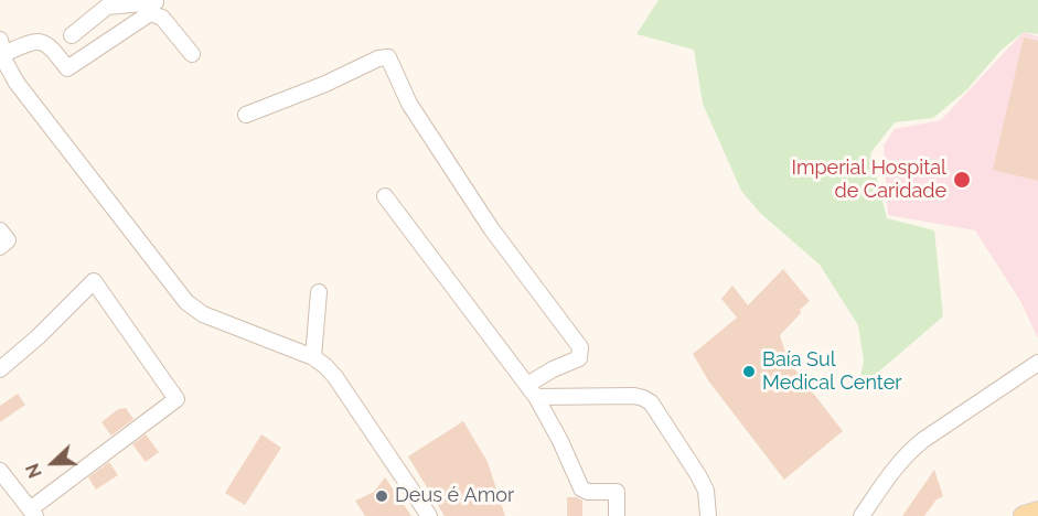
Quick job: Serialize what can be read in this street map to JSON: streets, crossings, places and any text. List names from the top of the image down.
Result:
{
  "places": ["Imperial Hospital de Caridade", "Baía Sul Medical Center", "Deus é Amor"],
  "north": "left"
}
